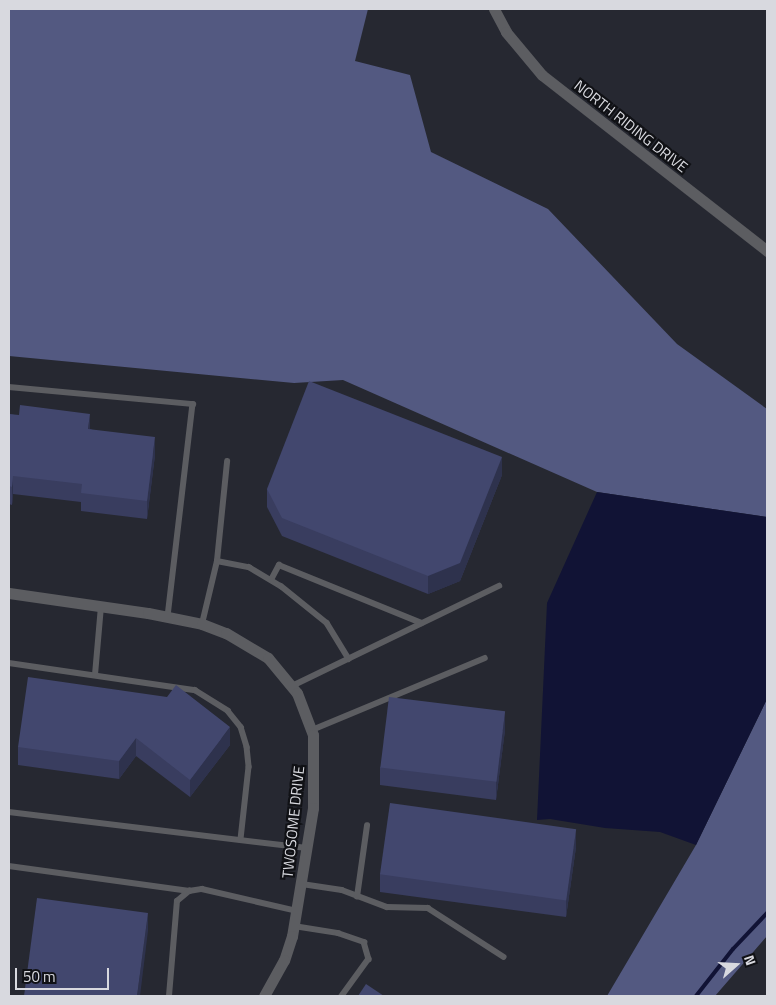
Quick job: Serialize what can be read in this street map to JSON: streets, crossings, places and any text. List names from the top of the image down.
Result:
{
  "streets": {
    "street": ["NORTH RIDING DRIVE", "TWOSOME DRIVE"]
  },
  "scale_bar": "50 m",
  "north": "right"
}
